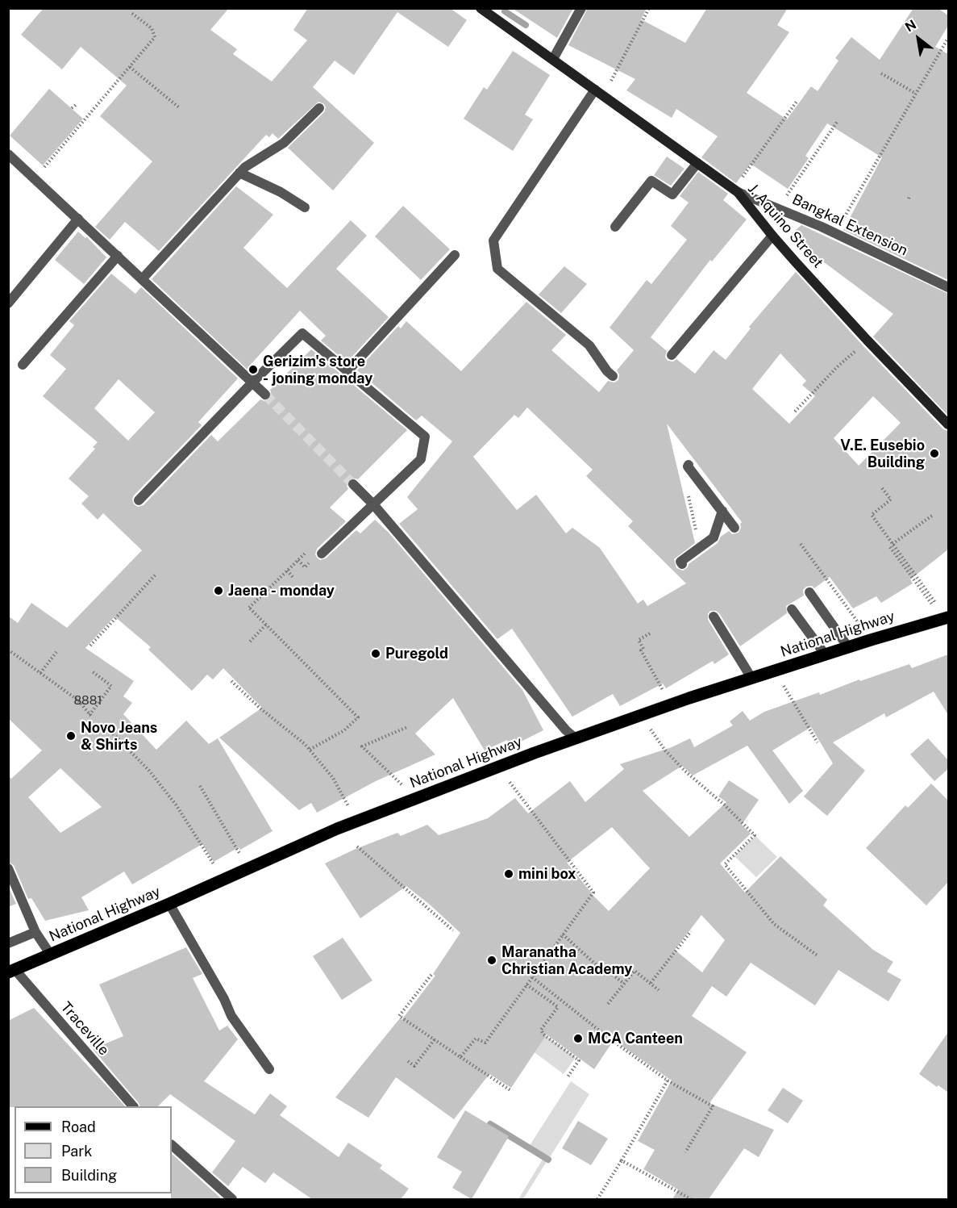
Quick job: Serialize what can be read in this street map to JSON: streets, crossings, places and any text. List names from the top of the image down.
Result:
{
  "streets": {
    "main road": ["National Highway"],
    "street": ["Bangkal Extension", "J. Aquino Street", "Traceville"]
  },
  "crossings": [
    ["Bangkal Extension", "J. Aquino Street"],
    ["National Highway", "Traceville"]
  ],
  "places": [
    "Gerizim's store - joning monday",
    "V.E. Eusebio Building",
    "Jaena - monday",
    "Puregold",
    "Novo Jeans & Shirts",
    "mini box",
    "Maranatha Christian Academy",
    "MCA Canteen"
  ],
  "house_numbers": ["8881"],
  "legend": ["Road", "Park", "Building"],
  "north": "top left"
}
